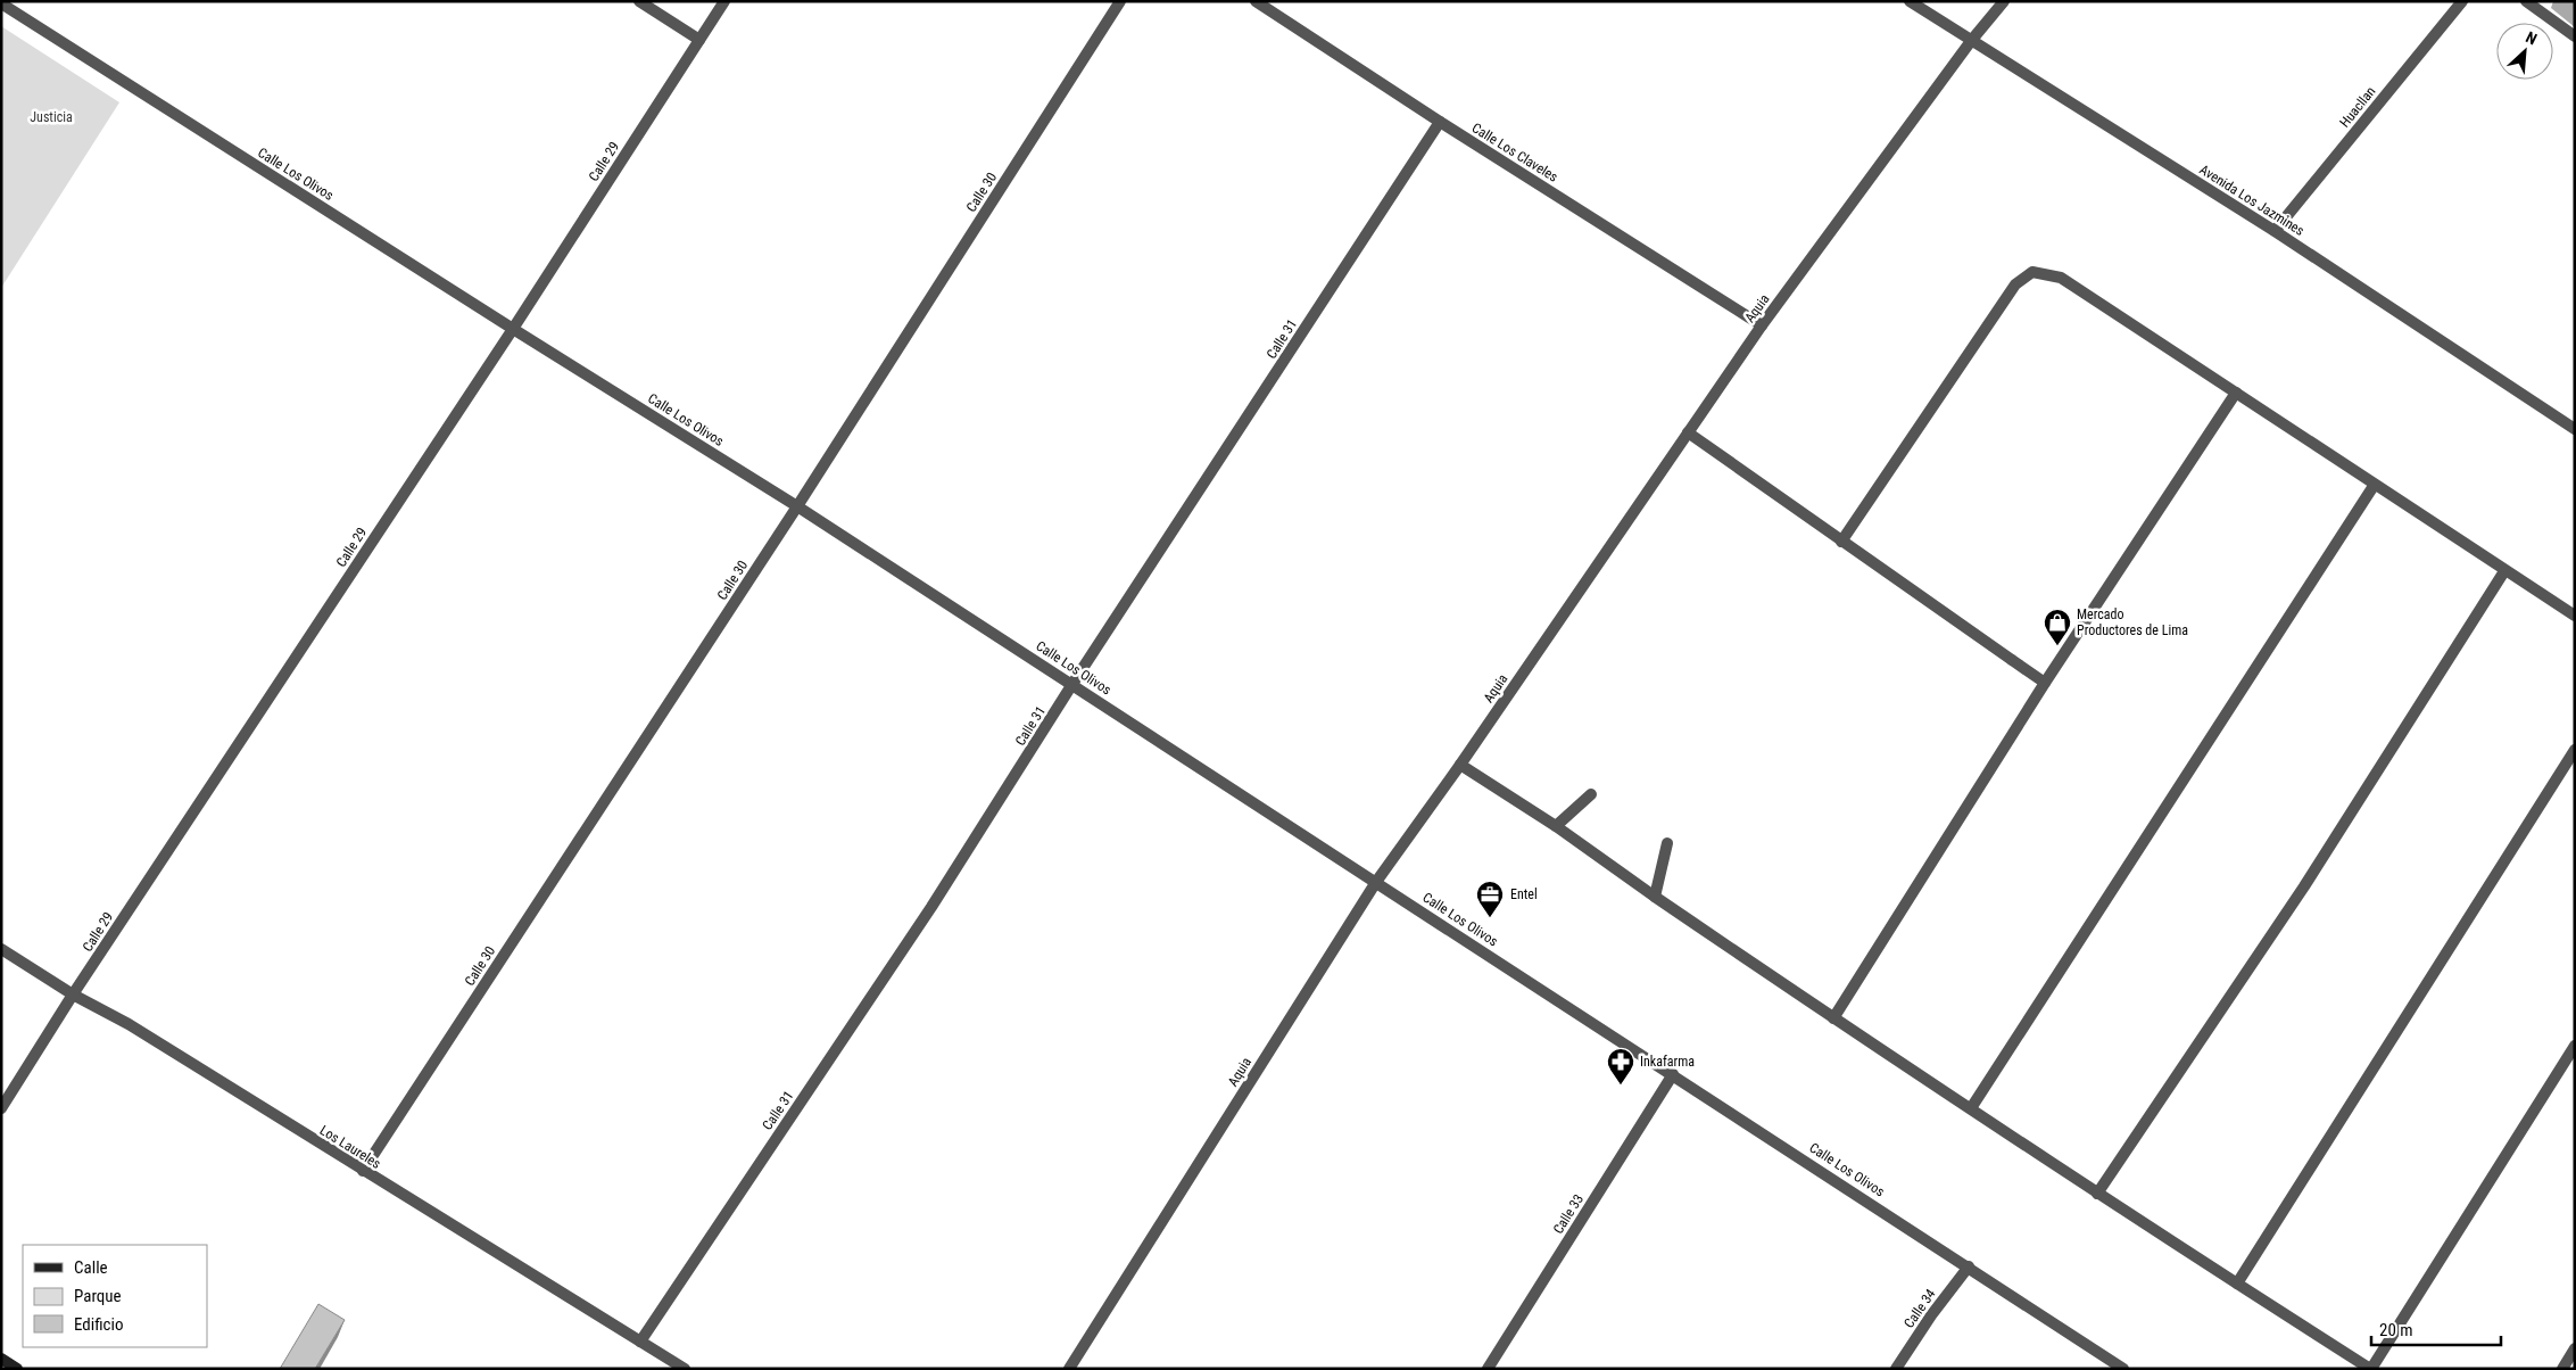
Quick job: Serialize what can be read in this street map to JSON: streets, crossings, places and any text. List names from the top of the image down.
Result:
{
  "streets": {
    "street": [
      "Huacllan",
      "Calle Los Claveles",
      "Calle 29",
      "Calle Los Olivos",
      "Calle 30",
      "Avenida Los Jazmines",
      "Aquia",
      "Calle 31",
      "Los Laureles",
      "Calle 33",
      "Calle 34"
    ]
  },
  "crossings": [
    ["Huacllan", "Avenida Los Jazmines"],
    ["Calle Los Claveles", "Aquia"],
    ["Calle Los Claveles", "Calle 31"],
    ["Calle 29", "Calle Los Olivos"],
    ["Calle 29", "Los Laureles"],
    ["Calle Los Olivos", "Calle 30"],
    ["Calle Los Olivos", "Aquia"],
    ["Calle Los Olivos", "Calle 31"],
    ["Calle Los Olivos", "Calle 33"],
    ["Calle Los Olivos", "Calle 34"],
    ["Calle 30", "Los Laureles"],
    ["Avenida Los Jazmines", "Aquia"],
    ["Calle 31", "Los Laureles"]
  ],
  "parks": ["Justicia"],
  "places": {
    "shop": ["Mercado Productores de Lima"],
    "office": ["Entel"],
    "pharmacy": ["Inkafarma"]
  },
  "legend": ["Calle", "Parque", "Edificio"],
  "scale_bar": "20 m",
  "north": "top right"
}
